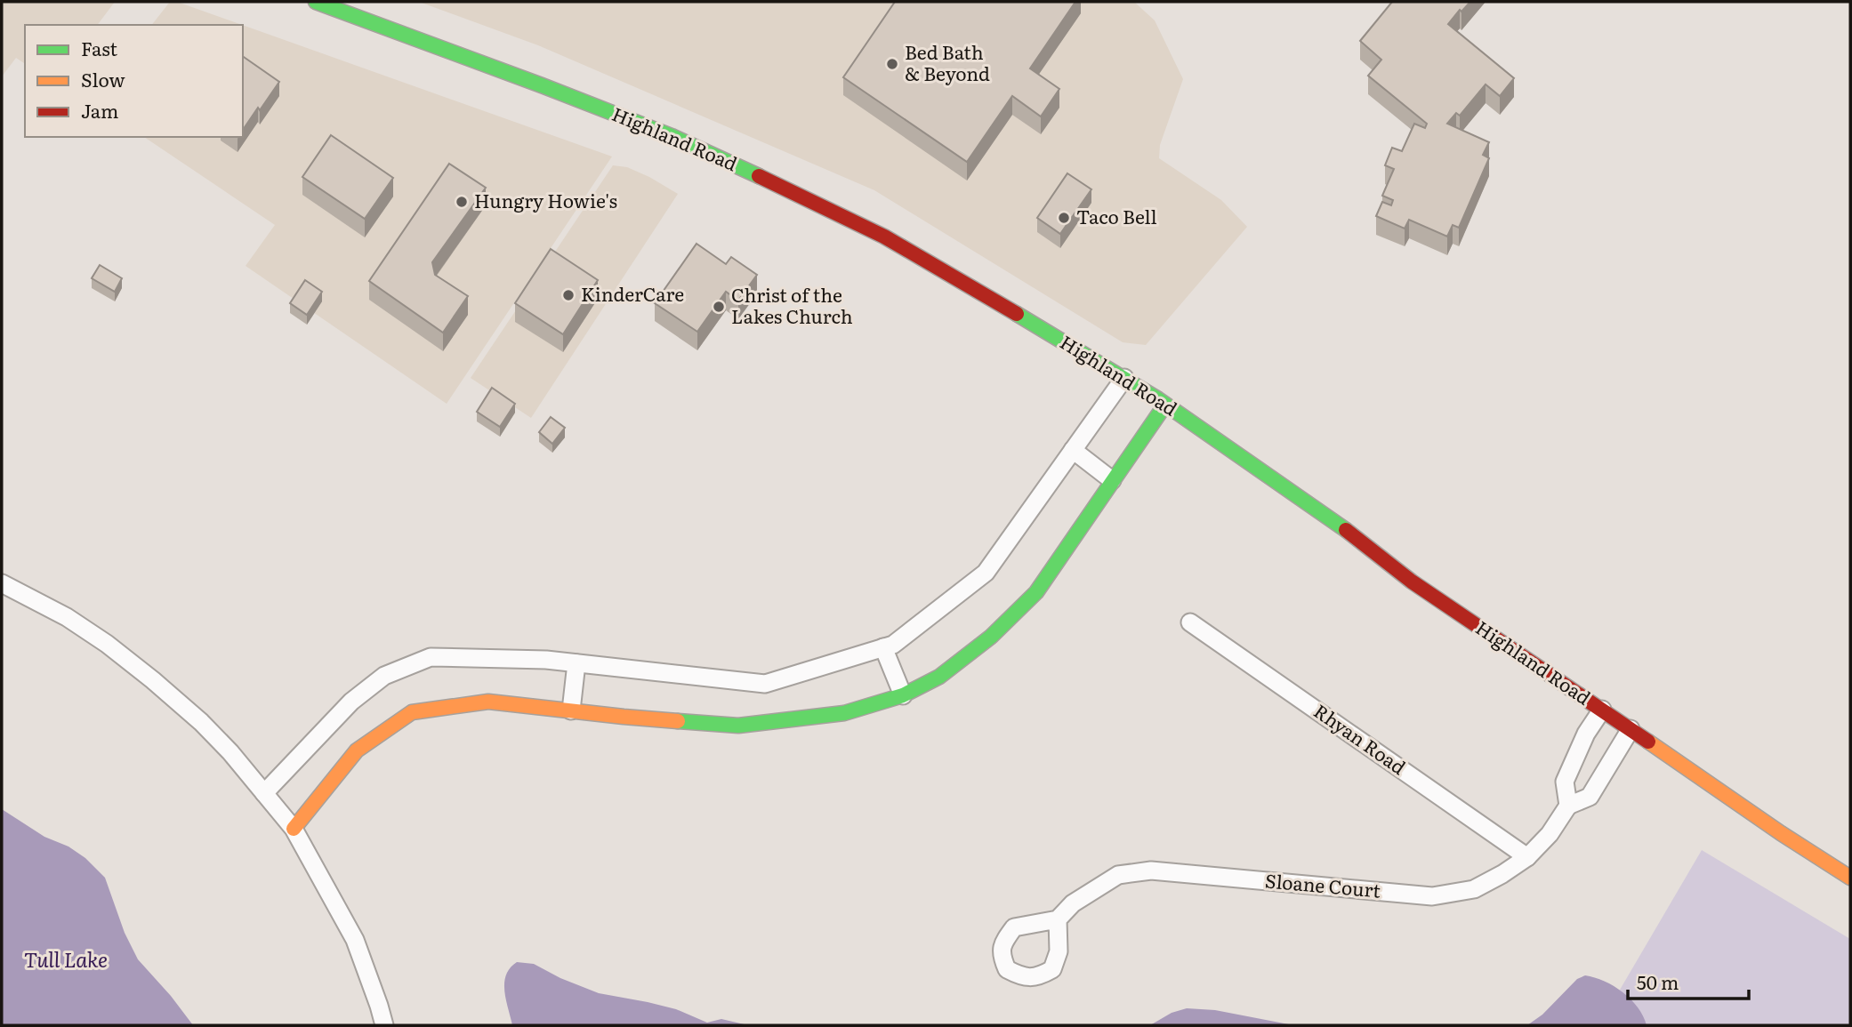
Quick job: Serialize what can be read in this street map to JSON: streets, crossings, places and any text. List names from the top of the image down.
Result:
{
  "streets": {
    "main road": ["Highland Road"],
    "street": ["Rhyan Road", "Sloane Court"]
  },
  "crossings": [
    ["Highland Road", "Sloane Court"],
    ["Rhyan Road", "Sloane Court"]
  ],
  "water": ["Tull Lake"],
  "places": [
    "Bed Bath & Beyond",
    "Hungry Howie's",
    "Taco Bell",
    "KinderCare",
    "Christ of the Lakes Church"
  ],
  "legend": ["Fast", "Slow", "Jam"],
  "scale_bar": "50 m"
}
